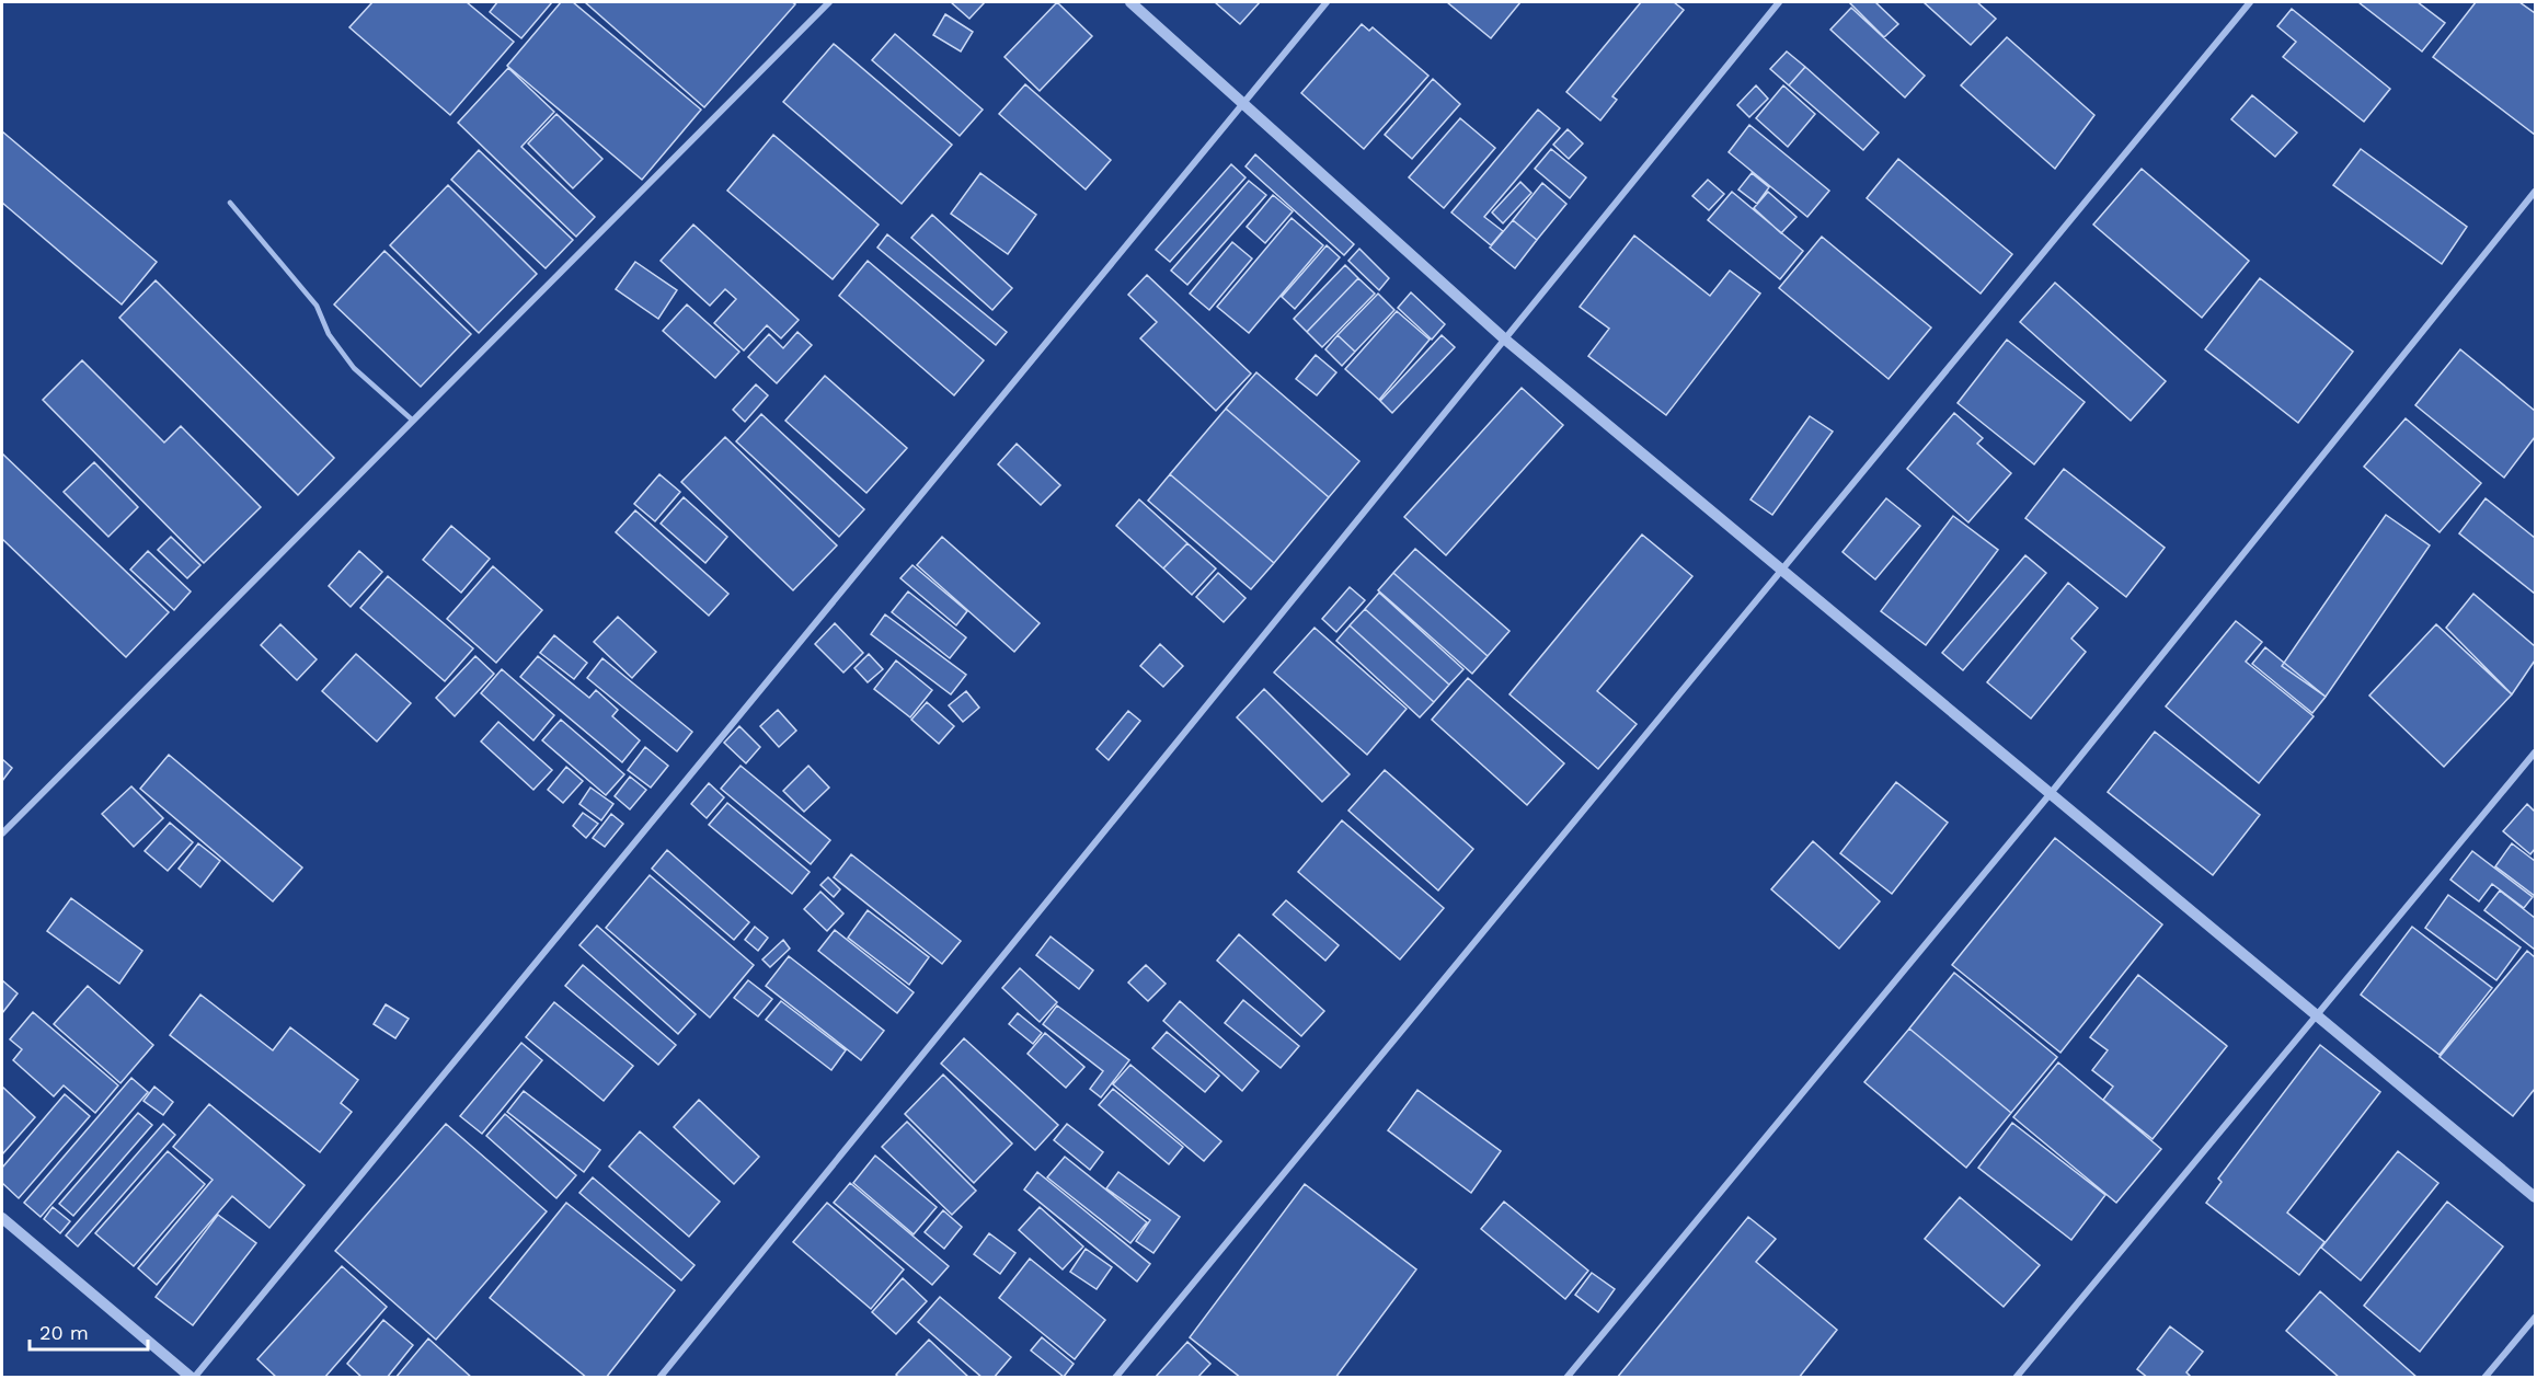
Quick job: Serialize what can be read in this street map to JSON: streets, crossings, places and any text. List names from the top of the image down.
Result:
{
  "scale_bar": "20 m"
}
